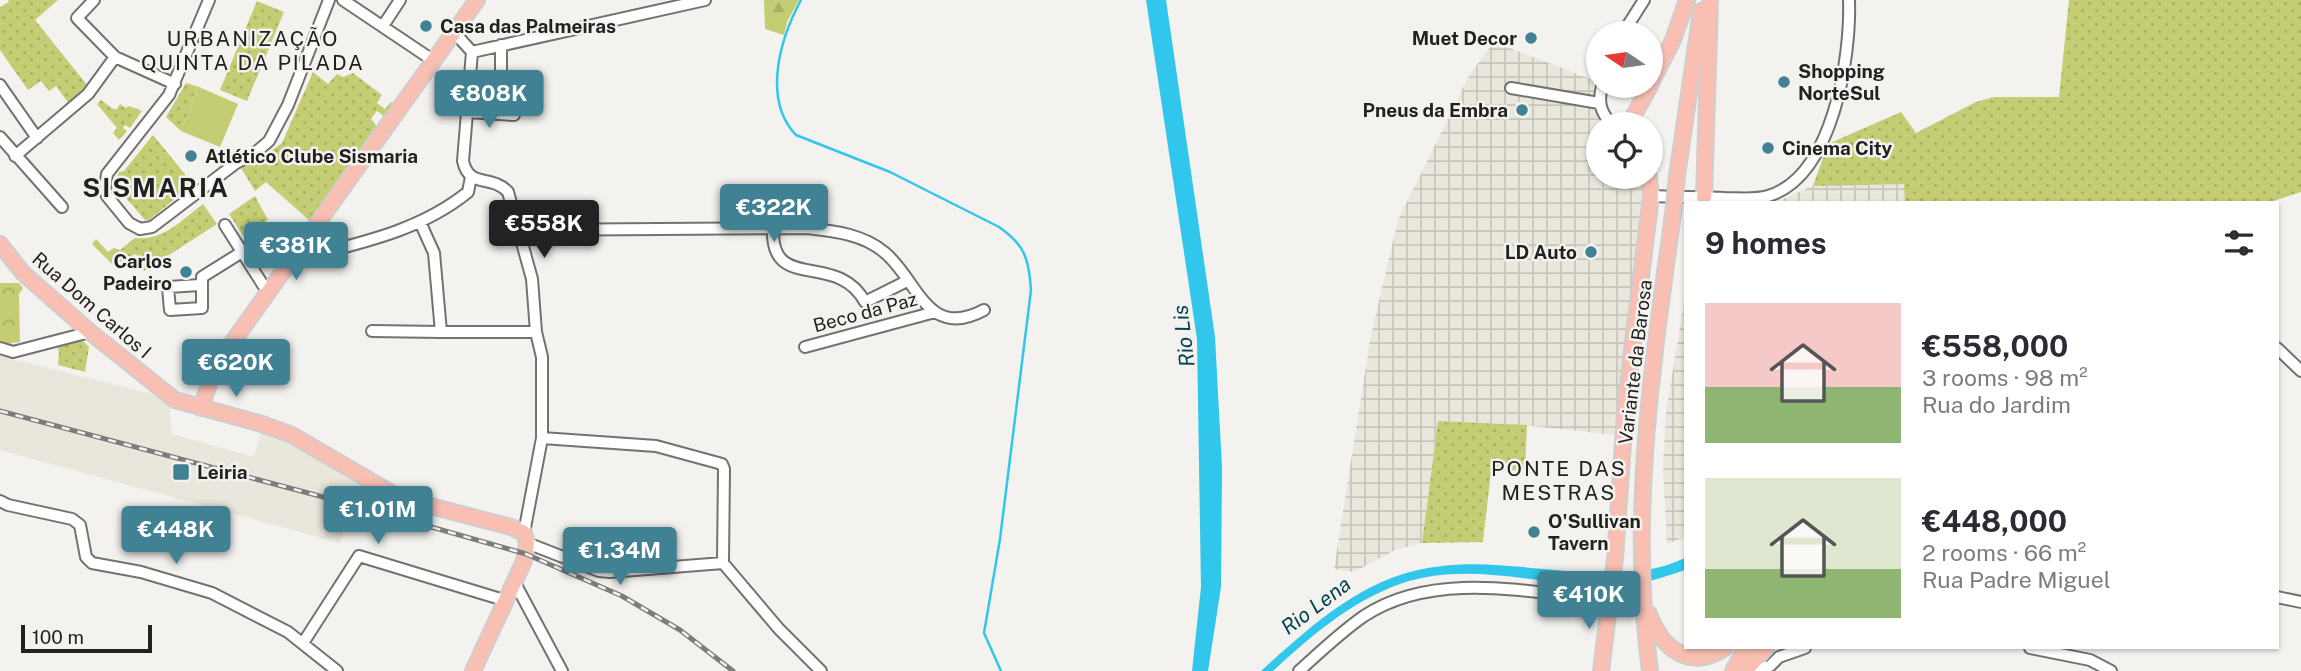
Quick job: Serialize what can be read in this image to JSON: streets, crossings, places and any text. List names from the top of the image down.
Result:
{
  "streets": {
    "main road": ["Rua Dom Carlos I", "Variante da Barosa"],
    "street": ["Beco da Paz"]
  },
  "districts": ["URBANIZAÇÃO QUINTA DA PILADA", "SISMARIA", "PONTE DAS MESTRAS"],
  "water": ["Rio Lis", "Rio Lena"],
  "places": {
    "other": [
      "Casa das Palmeiras",
      "Muet Decor",
      "Shopping NorteSul",
      "Pneus da Embra",
      "Cinema City",
      "Atlético Clube Sismaria",
      "LD Auto",
      "Carlos Padeiro",
      "O'Sullivan Tavern"
    ],
    "transit": ["Leiria"]
  },
  "scale_bar": "100 m",
  "north": "left",
  "page": {
    "price": [
      "€808K",
      "€322K",
      "€558K",
      "€381K",
      "€620K",
      "€1.01M",
      "€448K",
      "€1.34M",
      "€410K"
    ],
    "heading": "9 homes",
    "list": [
      {
        "name": "€558,000",
        "note": "3 rooms · 98 m² · Rua do Jardim"
      },
      {
        "name": "€448,000",
        "note": "2 rooms · 66 m² · Rua Padre Miguel"
      }
    ],
    "scale": "100 m"
  }
}
